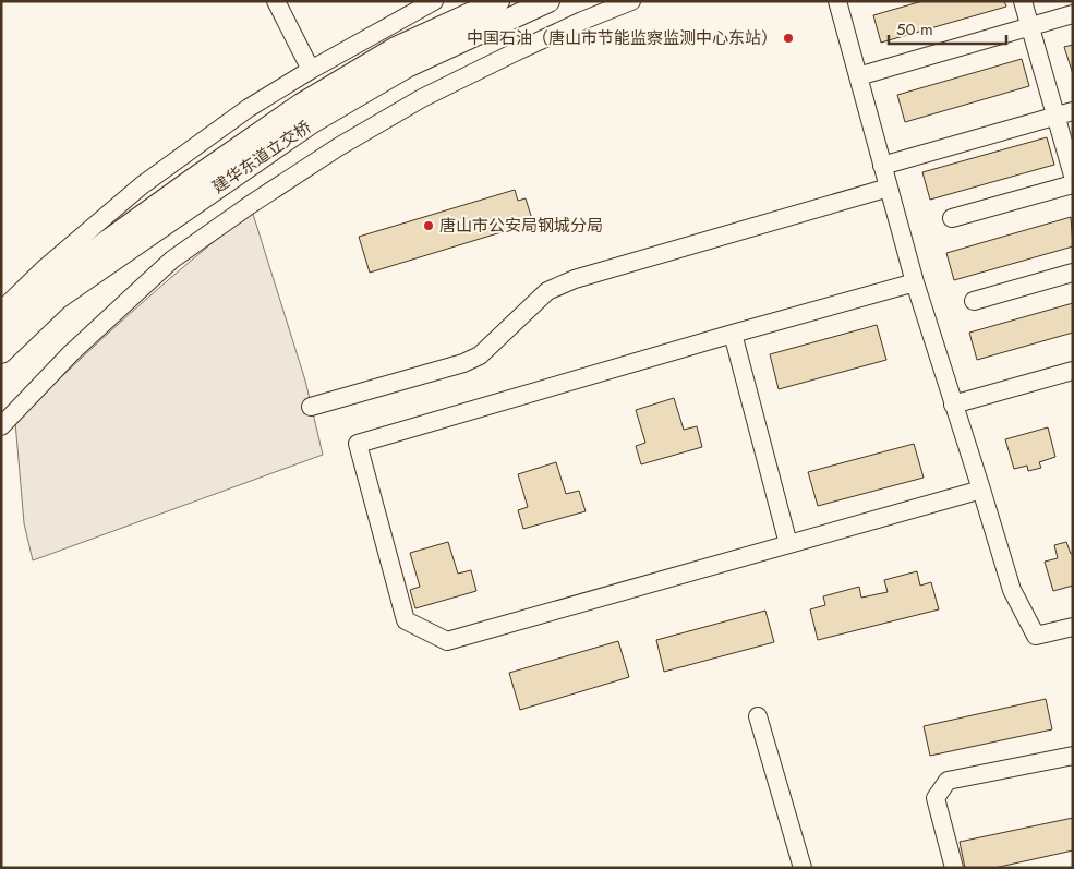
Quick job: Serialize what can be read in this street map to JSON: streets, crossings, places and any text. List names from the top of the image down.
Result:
{
  "streets": {
    "main road": ["建华东道立交桥"]
  },
  "places": ["中国石油（唐山市节能监察监测中心东站）", "唐山市公安局钢城分局"],
  "scale_bar": "50 m"
}
